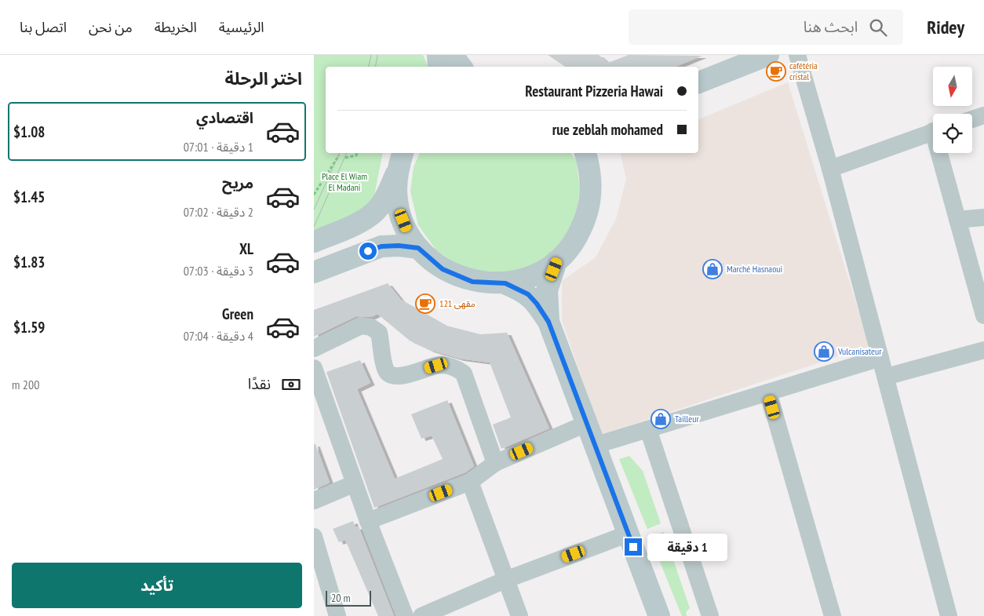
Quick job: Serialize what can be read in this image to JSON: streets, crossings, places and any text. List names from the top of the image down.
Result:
{
  "parks": ["Place El Wiam El Madani"],
  "places": {
    "cafe": ["cafétéria cristal", "مقهى 121"],
    "shop": ["Marché Hasnaoui", "Vulcanisateur", "Tailleur"]
  },
  "scale_bar": "20 m",
  "north": "bottom",
  "page": {
    "header": "Ridey",
    "search": "ابحث هنا",
    "nav": [
      "الرئيسية",
      "الخريطة",
      "من نحن",
      "اتصل بنا"
    ],
    "heading": "اختر الرحلة",
    "banner": ["Restaurant Pizzeria Hawai", "rue zeblah mohamed"],
    "list": [
      {
        "name": "اقتصادي",
        "note": "1 دقيقة · 07:01",
        "value": "$1.08"
      },
      {
        "name": "مريح",
        "note": "2 دقيقة · 07:02",
        "value": "$1.45"
      },
      {
        "name": "XL",
        "note": "3 دقيقة · 07:03",
        "value": "$1.83"
      },
      {
        "name": "Green",
        "note": "4 دقيقة · 07:04",
        "value": "$1.59"
      }
    ],
    "pay": ["نقدًا", "200 m"],
    "bubble": "1 دقيقة",
    "buttons": "تأكيد",
    "scale": "20 m"
  }
}
